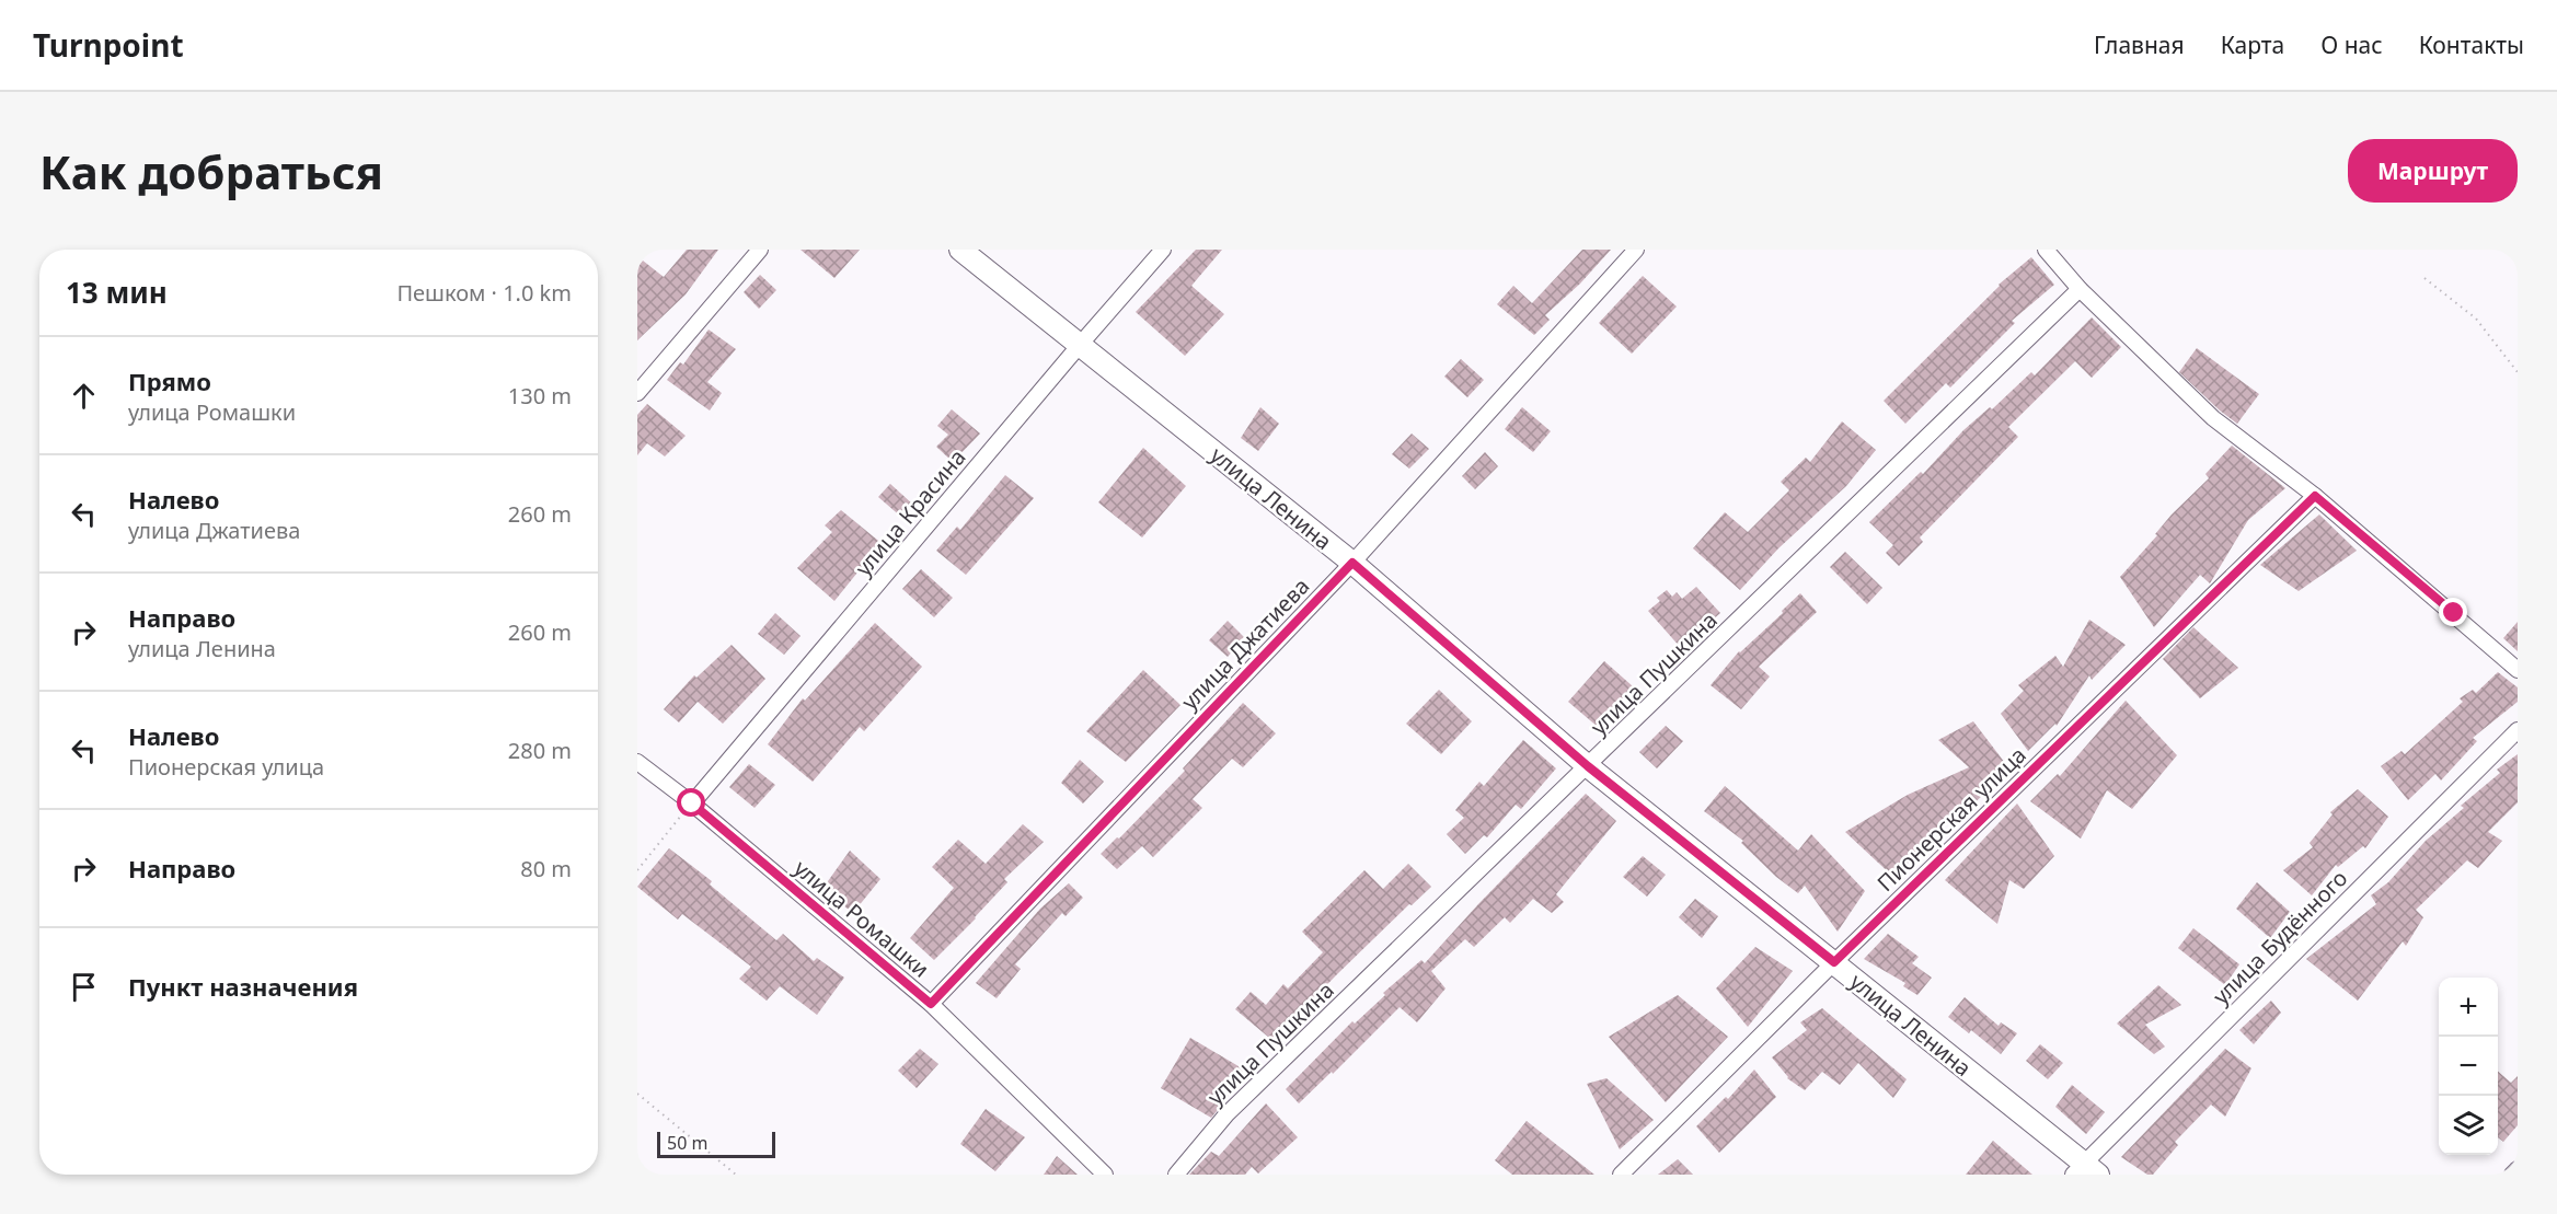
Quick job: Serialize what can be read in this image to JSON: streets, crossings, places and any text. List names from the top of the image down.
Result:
{
  "streets": {
    "street": [
      "улица Ленина",
      "улица Красина",
      "улица Джатиева",
      "улица Пушкина",
      "Пионерская улица",
      "улица Ромашки",
      "улица Будённого"
    ]
  },
  "crossings": [
    ["улица Ленина", "улица Красина"],
    ["улица Ленина", "улица Джатиева"],
    ["улица Ленина", "улица Пушкина"],
    ["улица Ленина", "Пионерская улица"],
    ["улица Ленина", "улица Будённого"],
    ["улица Красина", "улица Ромашки"],
    ["улица Джатиева", "улица Ромашки"]
  ],
  "scale_bar": "50 m",
  "page": {
    "header": "Turnpoint",
    "nav": [
      "Главная",
      "Карта",
      "О нас",
      "Контакты"
    ],
    "buttons": "Маршрут",
    "title": "Как добраться",
    "heading": ["13 мин", "Пешком · 1.0 km"],
    "list": [
      ["Прямо", "улица Ромашки", "130 m"],
      ["Налево", "улица Джатиева", "260 m"],
      ["Направо", "улица Ленина", "260 m"],
      ["Налево", "Пионерская улица", "280 m"],
      ["Направо", "80 m"],
      "Пункт назначения"
    ],
    "map_buttons": ["+", "−"],
    "scale": "50 m"
  }
}
